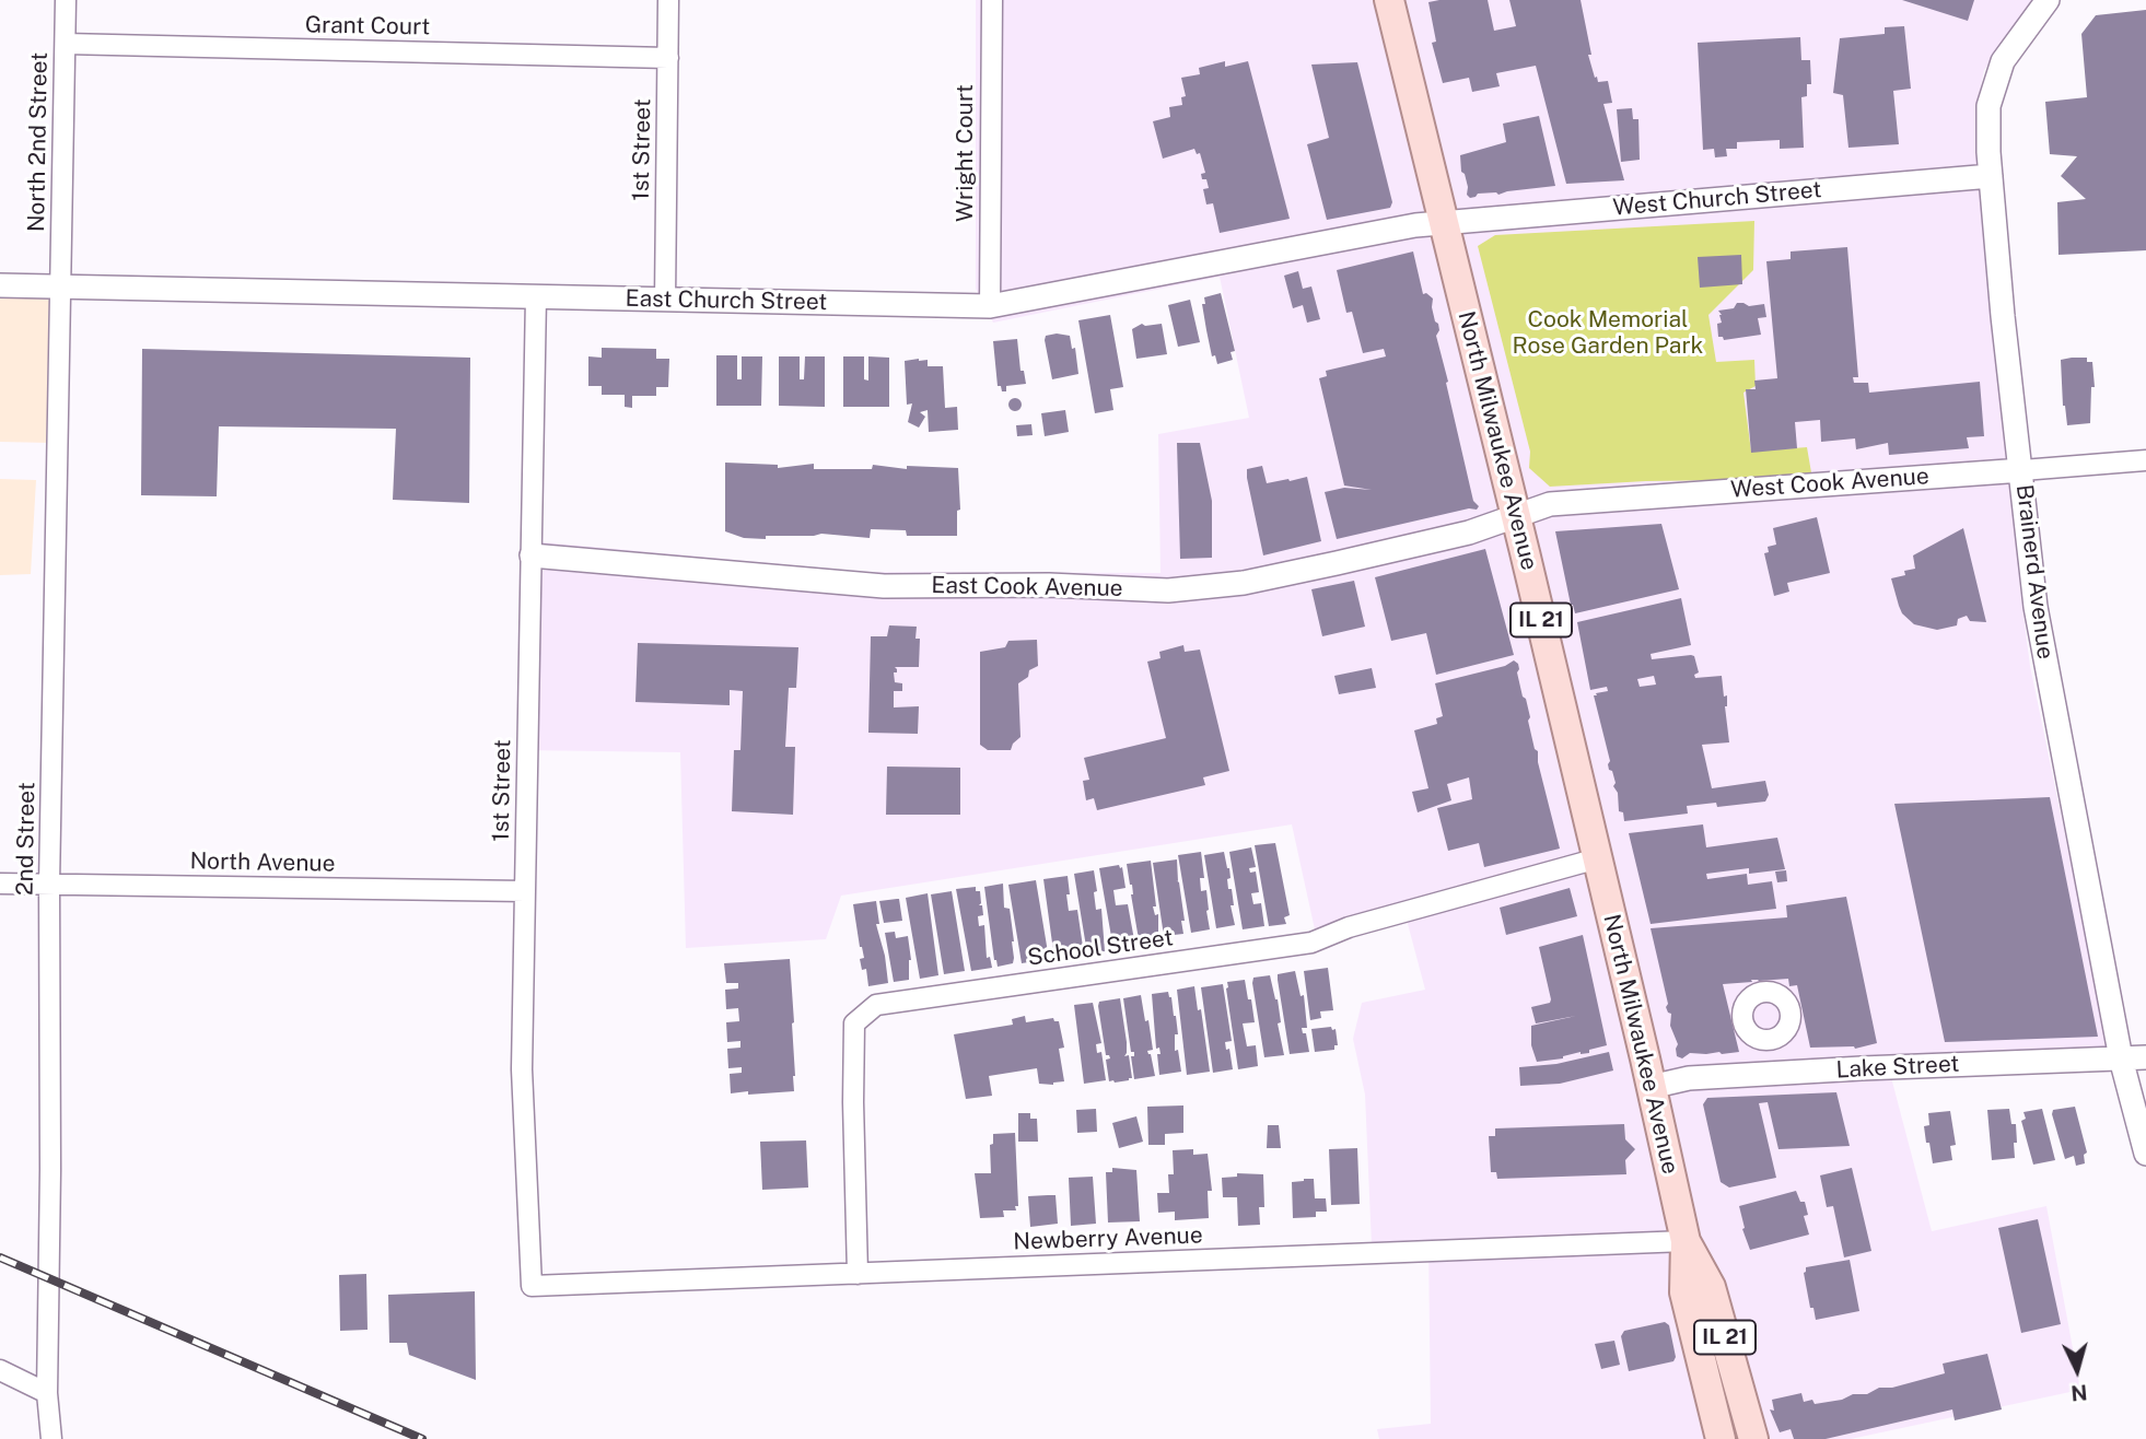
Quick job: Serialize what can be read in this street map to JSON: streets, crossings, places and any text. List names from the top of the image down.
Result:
{
  "streets": {
    "main road": ["North Milwaukee Avenue", "IL 21"],
    "street": [
      "Grant Court",
      "North 2nd Street",
      "1st Street",
      "Wright Court",
      "West Church Street",
      "East Church Street",
      "West Cook Avenue",
      "Brainerd Avenue",
      "East Cook Avenue",
      "2nd Street",
      "North Avenue",
      "School Street",
      "Lake Street",
      "Newberry Avenue"
    ]
  },
  "crossings": [
    ["Grant Court", "North 2nd Street"],
    ["Grant Court", "1st Street"],
    ["North 2nd Street", "East Church Street"],
    ["North 2nd Street", "2nd Street"],
    ["1st Street", "East Church Street"],
    ["1st Street", "East Cook Avenue"],
    ["1st Street", "North Avenue"],
    ["1st Street", "Newberry Avenue"],
    ["Wright Court", "East Church Street"],
    ["West Church Street", "East Church Street"],
    ["West Church Street", "North Milwaukee Avenue"],
    ["West Church Street", "Brainerd Avenue"],
    ["East Church Street", "North Milwaukee Avenue"],
    ["East Church Street", "2nd Street"],
    ["North Milwaukee Avenue", "West Cook Avenue"],
    ["North Milwaukee Avenue", "East Cook Avenue"],
    ["North Milwaukee Avenue", "School Street"],
    ["North Milwaukee Avenue", "Lake Street"],
    ["North Milwaukee Avenue", "Newberry Avenue"],
    ["West Cook Avenue", "Brainerd Avenue"],
    ["West Cook Avenue", "East Cook Avenue"],
    ["Brainerd Avenue", "Lake Street"],
    ["2nd Street", "North Avenue"],
    ["School Street", "Newberry Avenue"]
  ],
  "parks": ["Cook Memorial Rose Garden Park"],
  "north": "bottom"
}
